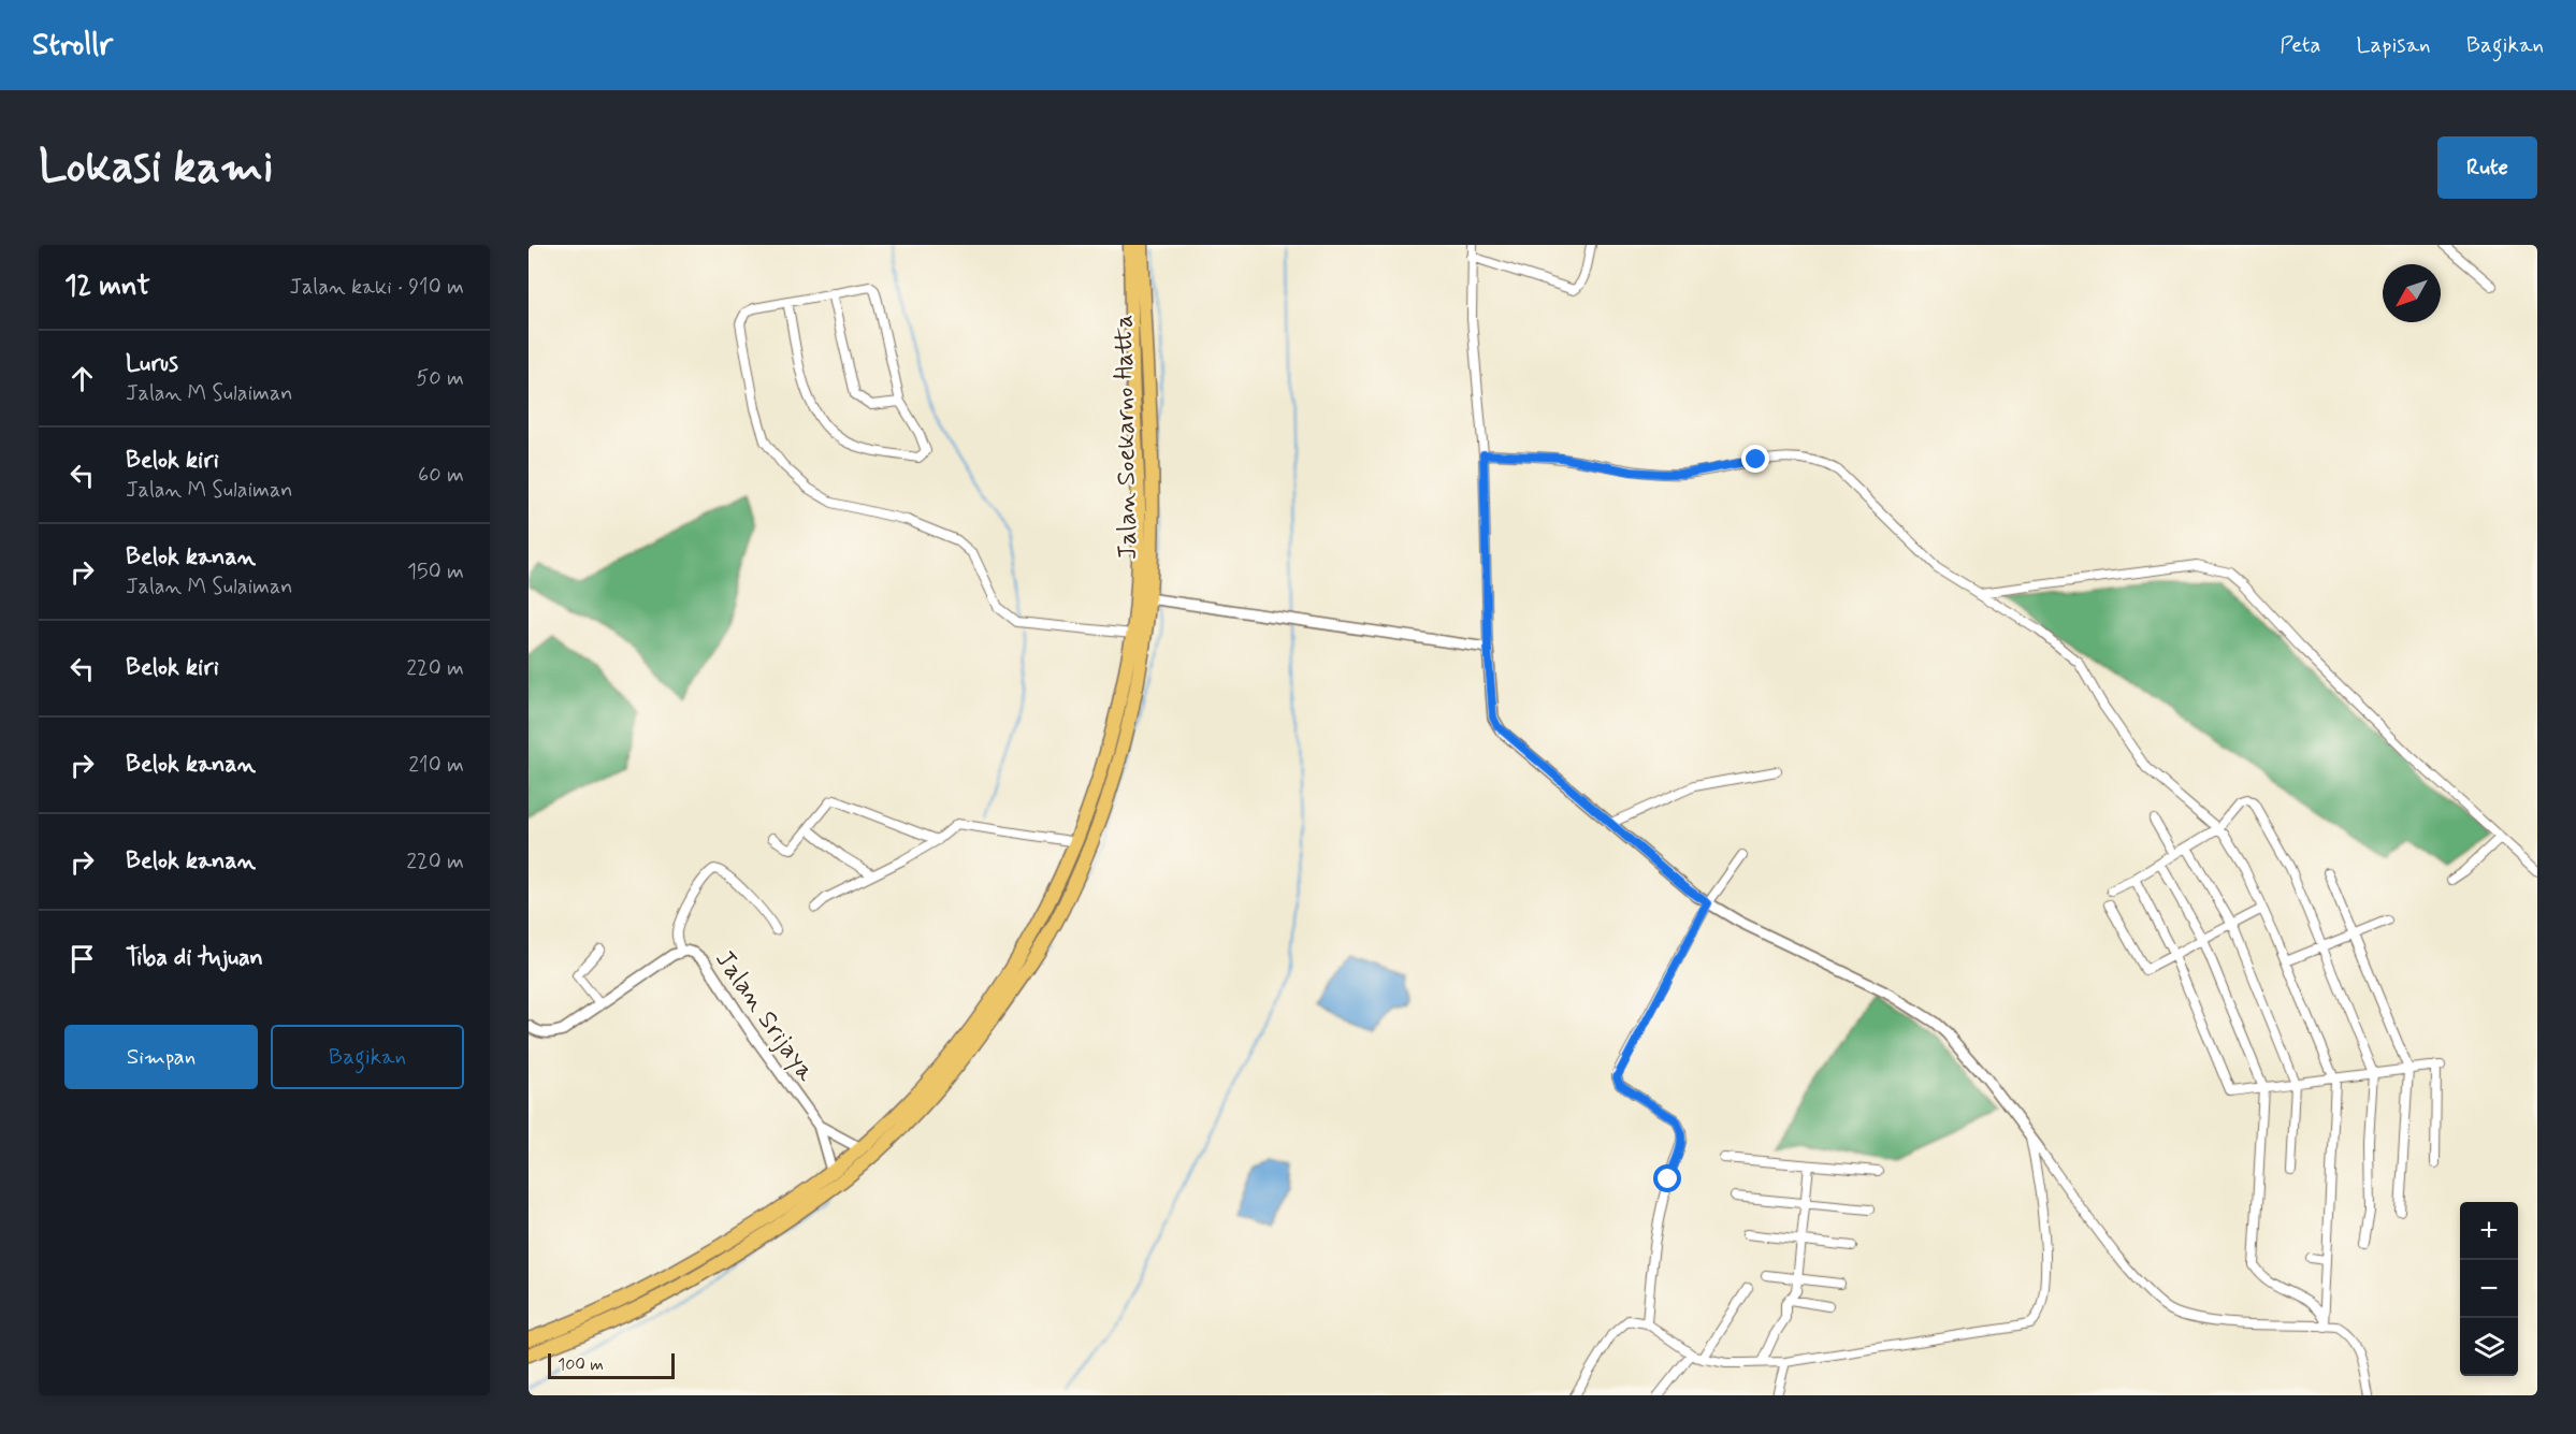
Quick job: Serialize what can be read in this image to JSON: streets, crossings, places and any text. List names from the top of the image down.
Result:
{
  "streets": {
    "highway": ["Jalan Soekarno Hatta"],
    "street": ["Jalan Srijaya"]
  },
  "crossings": [
    ["Jalan Soekarno Hatta", "Jalan Srijaya"]
  ],
  "scale_bar": "100 m",
  "north": "bottom left",
  "page": {
    "header": "Strollr",
    "nav": ["Peta", "Lapisan", "Bagikan"],
    "buttons": [
      "Rute",
      ["Simpan", "Bagikan"]
    ],
    "title": "Lokasi kami",
    "heading": ["12 mnt", "Jalan kaki · 910 m"],
    "list": [
      ["Lurus", "Jalan M Sulaiman", "50 m"],
      ["Belok kiri", "Jalan M Sulaiman", "60 m"],
      ["Belok kanan", "Jalan M Sulaiman", "150 m"],
      ["Belok kiri", "220 m"],
      ["Belok kanan", "210 m"],
      ["Belok kanan", "220 m"],
      "Tiba di tujuan"
    ],
    "map_buttons": ["+", "−"],
    "scale": "100 m"
  }
}
